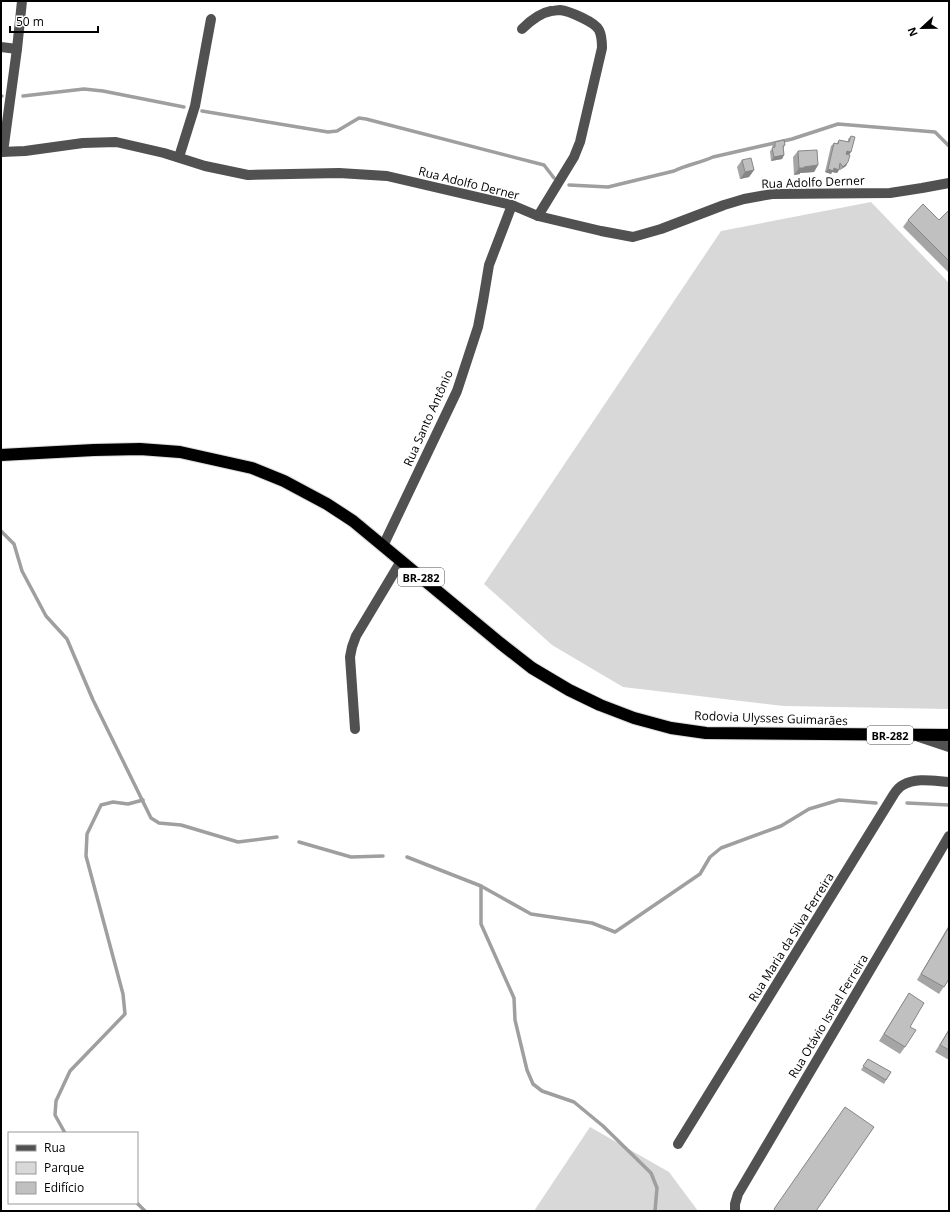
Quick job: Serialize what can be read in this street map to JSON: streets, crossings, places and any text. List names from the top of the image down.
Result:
{
  "streets": {
    "highway": ["BR-282", "Rodovia Ulysses Guimarães"],
    "street": [
      "Rua Adolfo Derner",
      "Rua Santo Antônio",
      "Rua Maria da Silva Ferreira",
      "Rua Otávio Israel Ferreira"
    ]
  },
  "crossings": [
    ["Rua Adolfo Derner", "Rua Santo Antônio"],
    ["Rua Santo Antônio", "Rodovia Ulysses Guimarães"]
  ],
  "legend": ["Rua", "Parque", "Edifício"],
  "scale_bar": "50 m",
  "north": "left"
}
